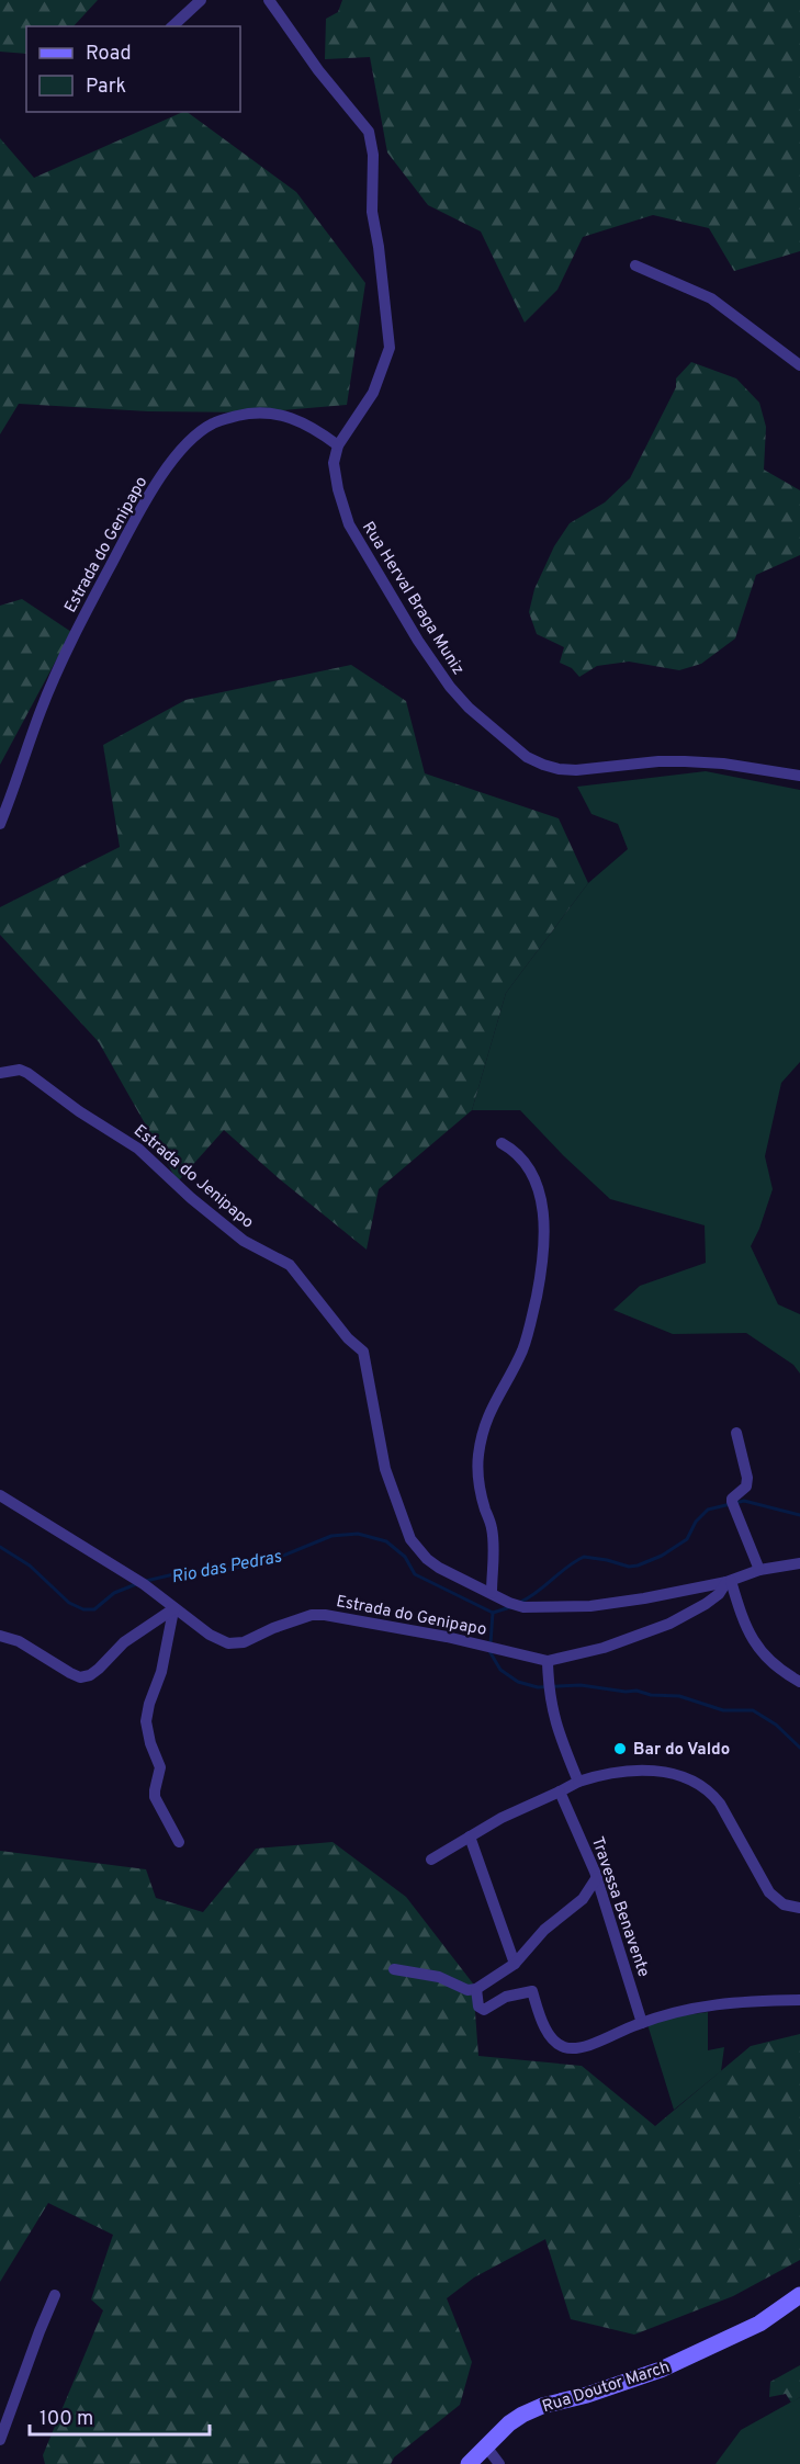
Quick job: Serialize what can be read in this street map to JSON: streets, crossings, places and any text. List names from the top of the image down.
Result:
{
  "streets": {
    "main road": ["Rua Doutor March"],
    "street": [
      "Estrada do Genipapo",
      "Rua Herval Braga Muniz",
      "Estrada do Jenipapo",
      "Travessa Benavente"
    ]
  },
  "crossings": [
    ["Estrada do Genipapo", "Rua Herval Braga Muniz"],
    ["Estrada do Genipapo", "Estrada do Jenipapo"]
  ],
  "water": ["Rio das Pedras"],
  "places": ["Bar do Valdo"],
  "legend": ["Road", "Park"],
  "scale_bar": "100 m"
}
